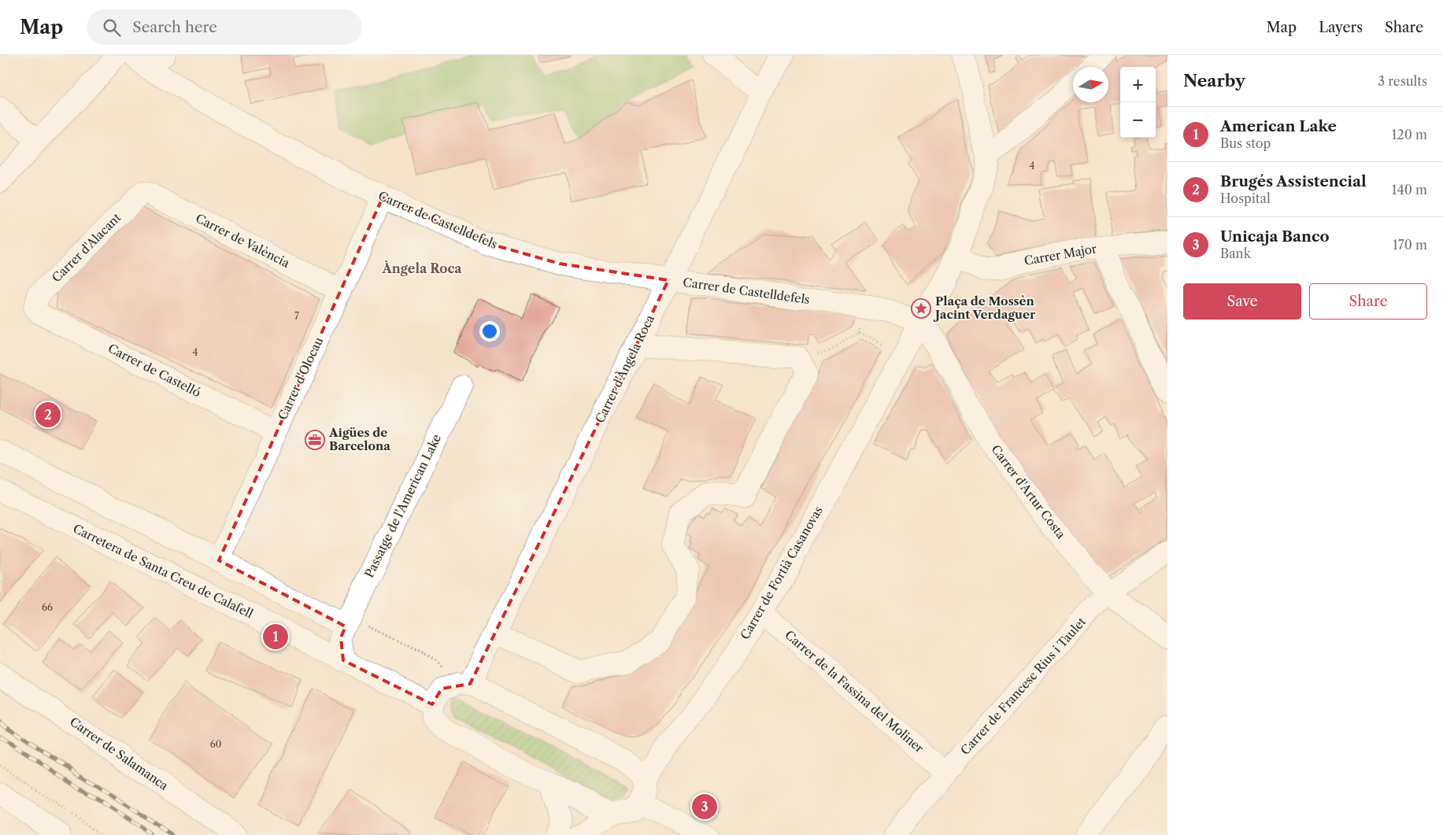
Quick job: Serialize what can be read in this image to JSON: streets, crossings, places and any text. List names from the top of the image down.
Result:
{
  "streets": {
    "street": [
      "Carrer de Castelldefels",
      "Carrer de València",
      "Carrer d'Alacant",
      "Carrer Major",
      "Carrer d'Àngela Roca",
      "Carrer de Castelló",
      "Carrer d'Olocau",
      "Carrer d'Artur Costa",
      "Passatge de l'American Lake",
      "Carretera de Santa Creu de Calafell",
      "Carrer de Fortià Casanovas",
      "Carrer de Francesc Rius i Taulet",
      "Carrer de la Fassina del Moliner",
      "Carrer de Salamanca"
    ]
  },
  "crossings": [
    ["Carrer de Castelldefels", "Carrer d'Àngela Roca"],
    ["Carrer de Castelldefels", "Carrer d'Olocau"],
    ["Carrer de Castelldefels", "Carrer d'Artur Costa"],
    ["Carrer de Castelldefels", "Carrer de Fortià Casanovas"],
    ["Carrer de València", "Carrer d'Alacant"],
    ["Carrer de València", "Carrer d'Olocau"],
    ["Carrer d'Alacant", "Carrer de Castelló"],
    ["Carrer de Castelló", "Carrer d'Olocau"],
    ["Carrer d'Artur Costa", "Carrer de Fortià Casanovas"],
    ["Carrer d'Artur Costa", "Carrer de Francesc Rius i Taulet"],
    ["Passatge de l'American Lake", "Carretera de Santa Creu de Calafell"],
    ["Carrer de Fortià Casanovas", "Carrer de la Fassina del Moliner"],
    ["Carrer de Francesc Rius i Taulet", "Carrer de la Fassina del Moliner"]
  ],
  "districts": ["Àngela Roca"],
  "places": {
    "place": ["Plaça de Mossèn Jacint Verdaguer"],
    "office": ["Aigües de Barcelona"]
  },
  "house_numbers": [
    "4",
    "7",
    "4",
    "66",
    "60"
  ],
  "north": "right",
  "page": {
    "header": "Map",
    "search": "Search here",
    "nav": ["Map", "Layers", "Share"],
    "heading": ["Nearby", "3 results"],
    "map_buttons": ["+", "−"],
    "list": [
      {
        "mark": "1",
        "name": "American Lake",
        "note": "Bus stop",
        "value": "120 m"
      },
      {
        "mark": "2",
        "name": "Brugés Assistencial",
        "note": "Hospital",
        "value": "140 m"
      },
      {
        "mark": "3",
        "name": "Unicaja Banco",
        "note": "Bank",
        "value": "170 m"
      }
    ],
    "buttons": ["Save", "Share"],
    "pins": ["2", "1", "3"]
  }
}
